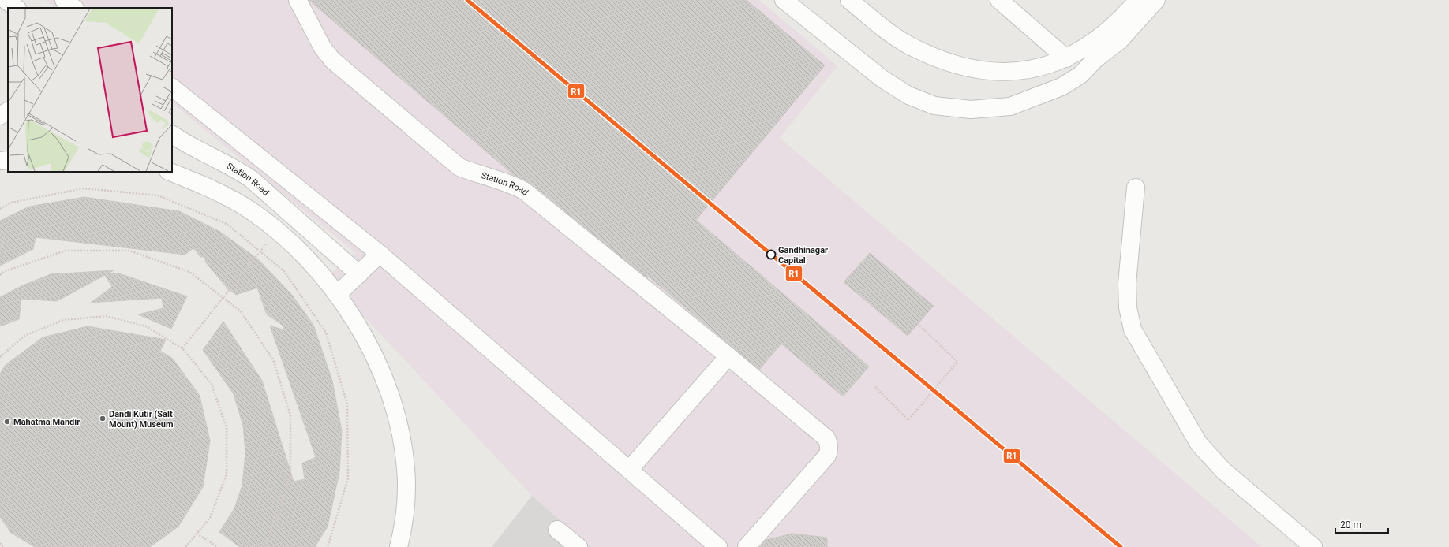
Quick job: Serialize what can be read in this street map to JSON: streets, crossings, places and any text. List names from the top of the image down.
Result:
{
  "streets": {
    "street": ["Station Road"]
  },
  "places": ["Gandhinagar Capital", "Dandi Kutir (Salt Mount) Museum", "Mahatma Mandir"],
  "lines": ["transit line R1"],
  "scale_bar": "20 m"
}
